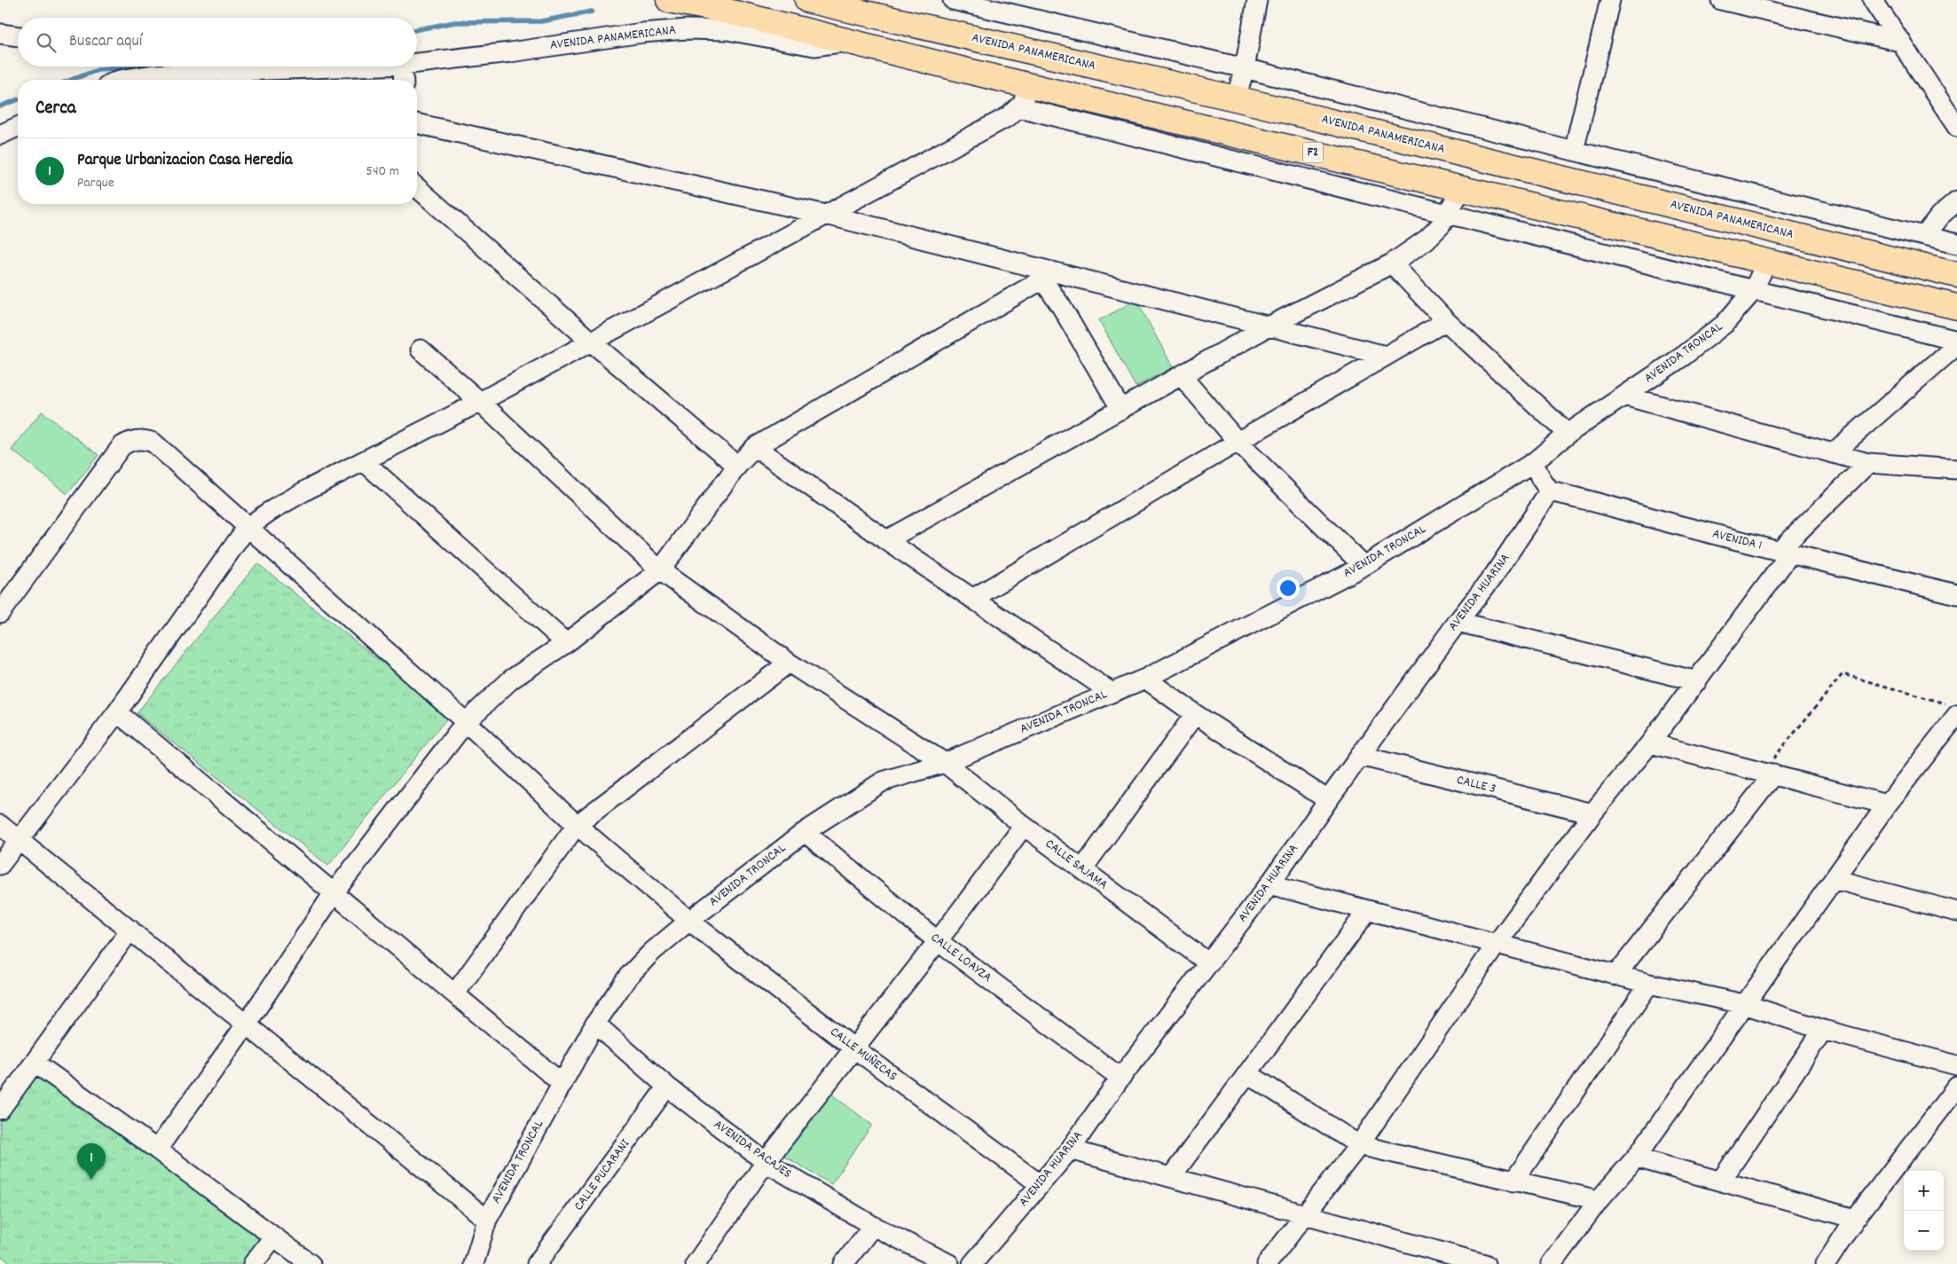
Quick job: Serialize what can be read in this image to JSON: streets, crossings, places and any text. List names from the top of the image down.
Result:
{
  "streets": {
    "highway": ["AVENIDA PANAMERICANA", "F2"],
    "street": [
      "AVENIDA TRONCAL",
      "AVENIDA 1",
      "AVENIDA HUARINA",
      "CALLE 3",
      "CALLE SAJAMA",
      "CALLE LOAYZA",
      "CALLE MUÑECAS",
      "AVENIDA PACAJES",
      "CALLE PUCARANI"
    ]
  },
  "crossings": [
    ["AVENIDA PANAMERICANA", "AVENIDA TRONCAL"],
    ["AVENIDA TRONCAL", "CALLE SAJAMA"],
    ["AVENIDA TRONCAL", "CALLE LOAYZA"],
    ["AVENIDA TRONCAL", "CALLE MUÑECAS"],
    ["AVENIDA TRONCAL", "AVENIDA PACAJES"],
    ["AVENIDA 1", "AVENIDA HUARINA"],
    ["AVENIDA HUARINA", "CALLE 3"],
    ["AVENIDA HUARINA", "CALLE SAJAMA"],
    ["AVENIDA HUARINA", "CALLE LOAYZA"],
    ["AVENIDA HUARINA", "CALLE MUÑECAS"],
    ["AVENIDA PACAJES", "CALLE PUCARANI"]
  ],
  "page": {
    "search": "Buscar aquí",
    "heading": "Cerca",
    "list": [
      {
        "mark": "1",
        "name": "Parque Urbanizacion Casa Heredia",
        "note": "Parque",
        "value": "540 m"
      }
    ],
    "pins": "1",
    "map_buttons": ["+", "−"]
  }
}
